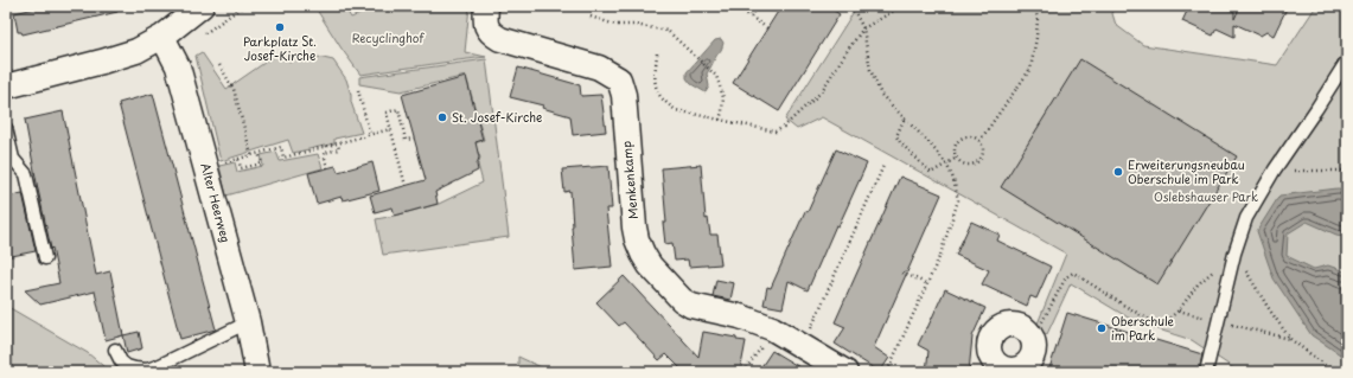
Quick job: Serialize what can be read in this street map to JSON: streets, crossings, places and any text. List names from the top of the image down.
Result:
{
  "streets": {
    "street": ["Menkenkamp", "Alter Heerweg"]
  },
  "parks": ["Recyclinghof", "Oslebshauser Park"],
  "places": [
    "Parkplatz St. Josef-Kirche",
    "St. Josef-Kirche",
    "Erweiterungsneubau Oberschule im Park",
    "Oberschule im Park"
  ]
}
